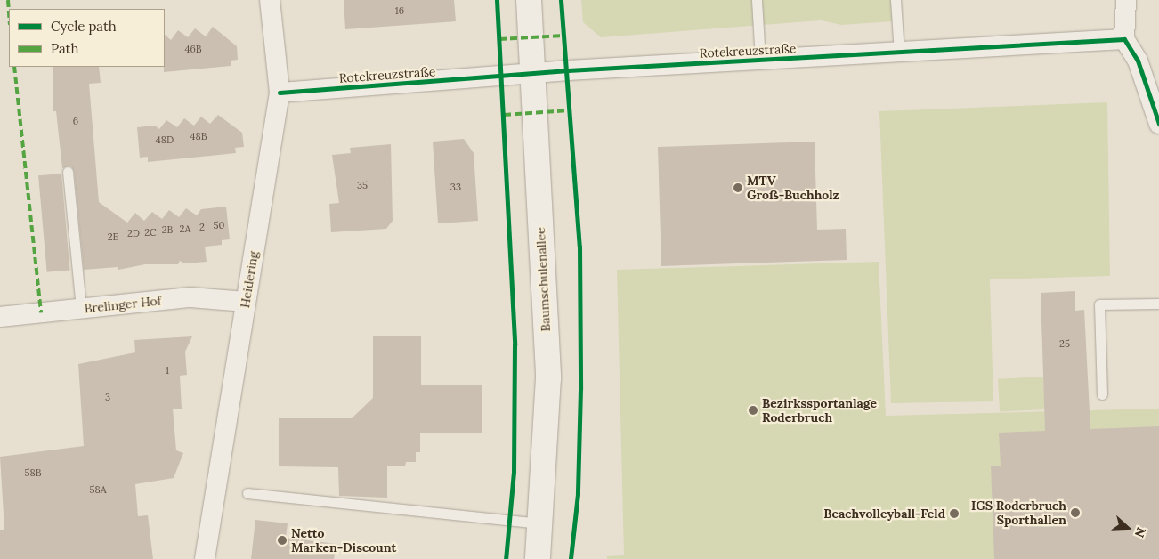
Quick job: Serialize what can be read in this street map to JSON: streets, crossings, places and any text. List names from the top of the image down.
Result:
{
  "streets": {
    "main road": ["Baumschulenallee"],
    "street": ["Rotekreuzstraße", "Heidering", "Brelinger Hof"]
  },
  "crossings": [
    ["Rotekreuzstraße", "Heidering"],
    ["Rotekreuzstraße", "Baumschulenallee"],
    ["Heidering", "Brelinger Hof"]
  ],
  "places": [
    "MTV Groß-Buchholz",
    "Bezirkssportanlage Roderbruch",
    "IGS Roderbruch Sporthallen",
    "Beachvolleyball-Feld",
    "Netto Marken-Discount"
  ],
  "house_numbers": [
    "16",
    "46B",
    "6",
    "48B",
    "48D",
    "35",
    "33",
    "50",
    "2",
    "2A",
    "2B",
    "2C",
    "2D",
    "2E",
    "25",
    "1",
    "3",
    "58B",
    "58A"
  ],
  "legend": ["Cycle path", "Path"],
  "north": "right"
}
